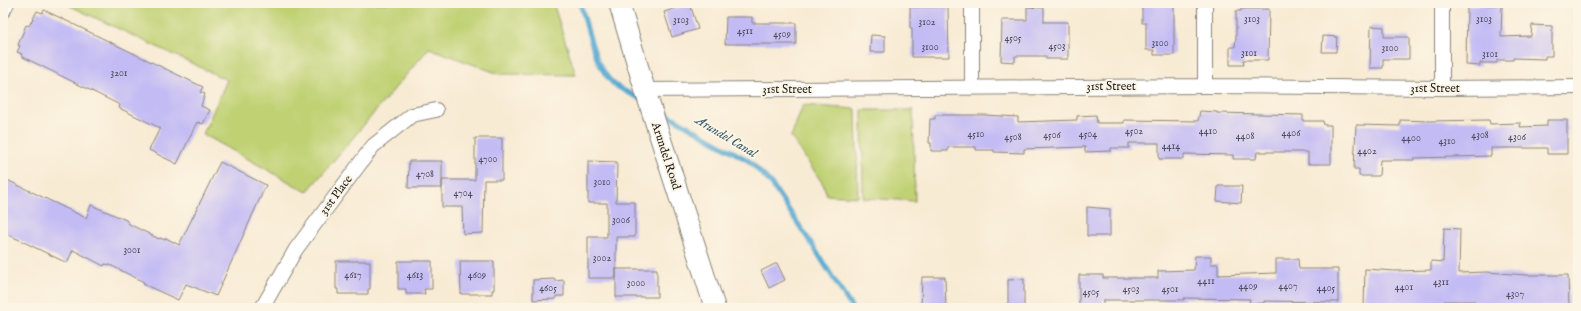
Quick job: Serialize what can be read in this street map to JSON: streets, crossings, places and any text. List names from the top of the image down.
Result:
{
  "streets": {
    "street": ["31st Street", "Arundel Road", "31st Place"]
  },
  "crossings": [
    ["31st Street", "Arundel Road"]
  ],
  "water": ["Arundel Canal"],
  "house_numbers": [
    "3103",
    "3103",
    "3103",
    "3102",
    "4511",
    "4509",
    "4505",
    "3100",
    "4503",
    "3100",
    "3100",
    "3101",
    "3101",
    "3201",
    "4502",
    "4410",
    "4406",
    "4510",
    "4504",
    "4506",
    "4308",
    "4408",
    "4508",
    "4306",
    "4400",
    "4310",
    "4414",
    "4402",
    "4700",
    "4708",
    "3010",
    "4704",
    "3006",
    "3001",
    "3002",
    "4617",
    "4613",
    "4609",
    "4411",
    "4311",
    "3000",
    "4409",
    "4407",
    "4401",
    "4605",
    "4405",
    "4503",
    "4501",
    "4505",
    "4307"
  ]
}
